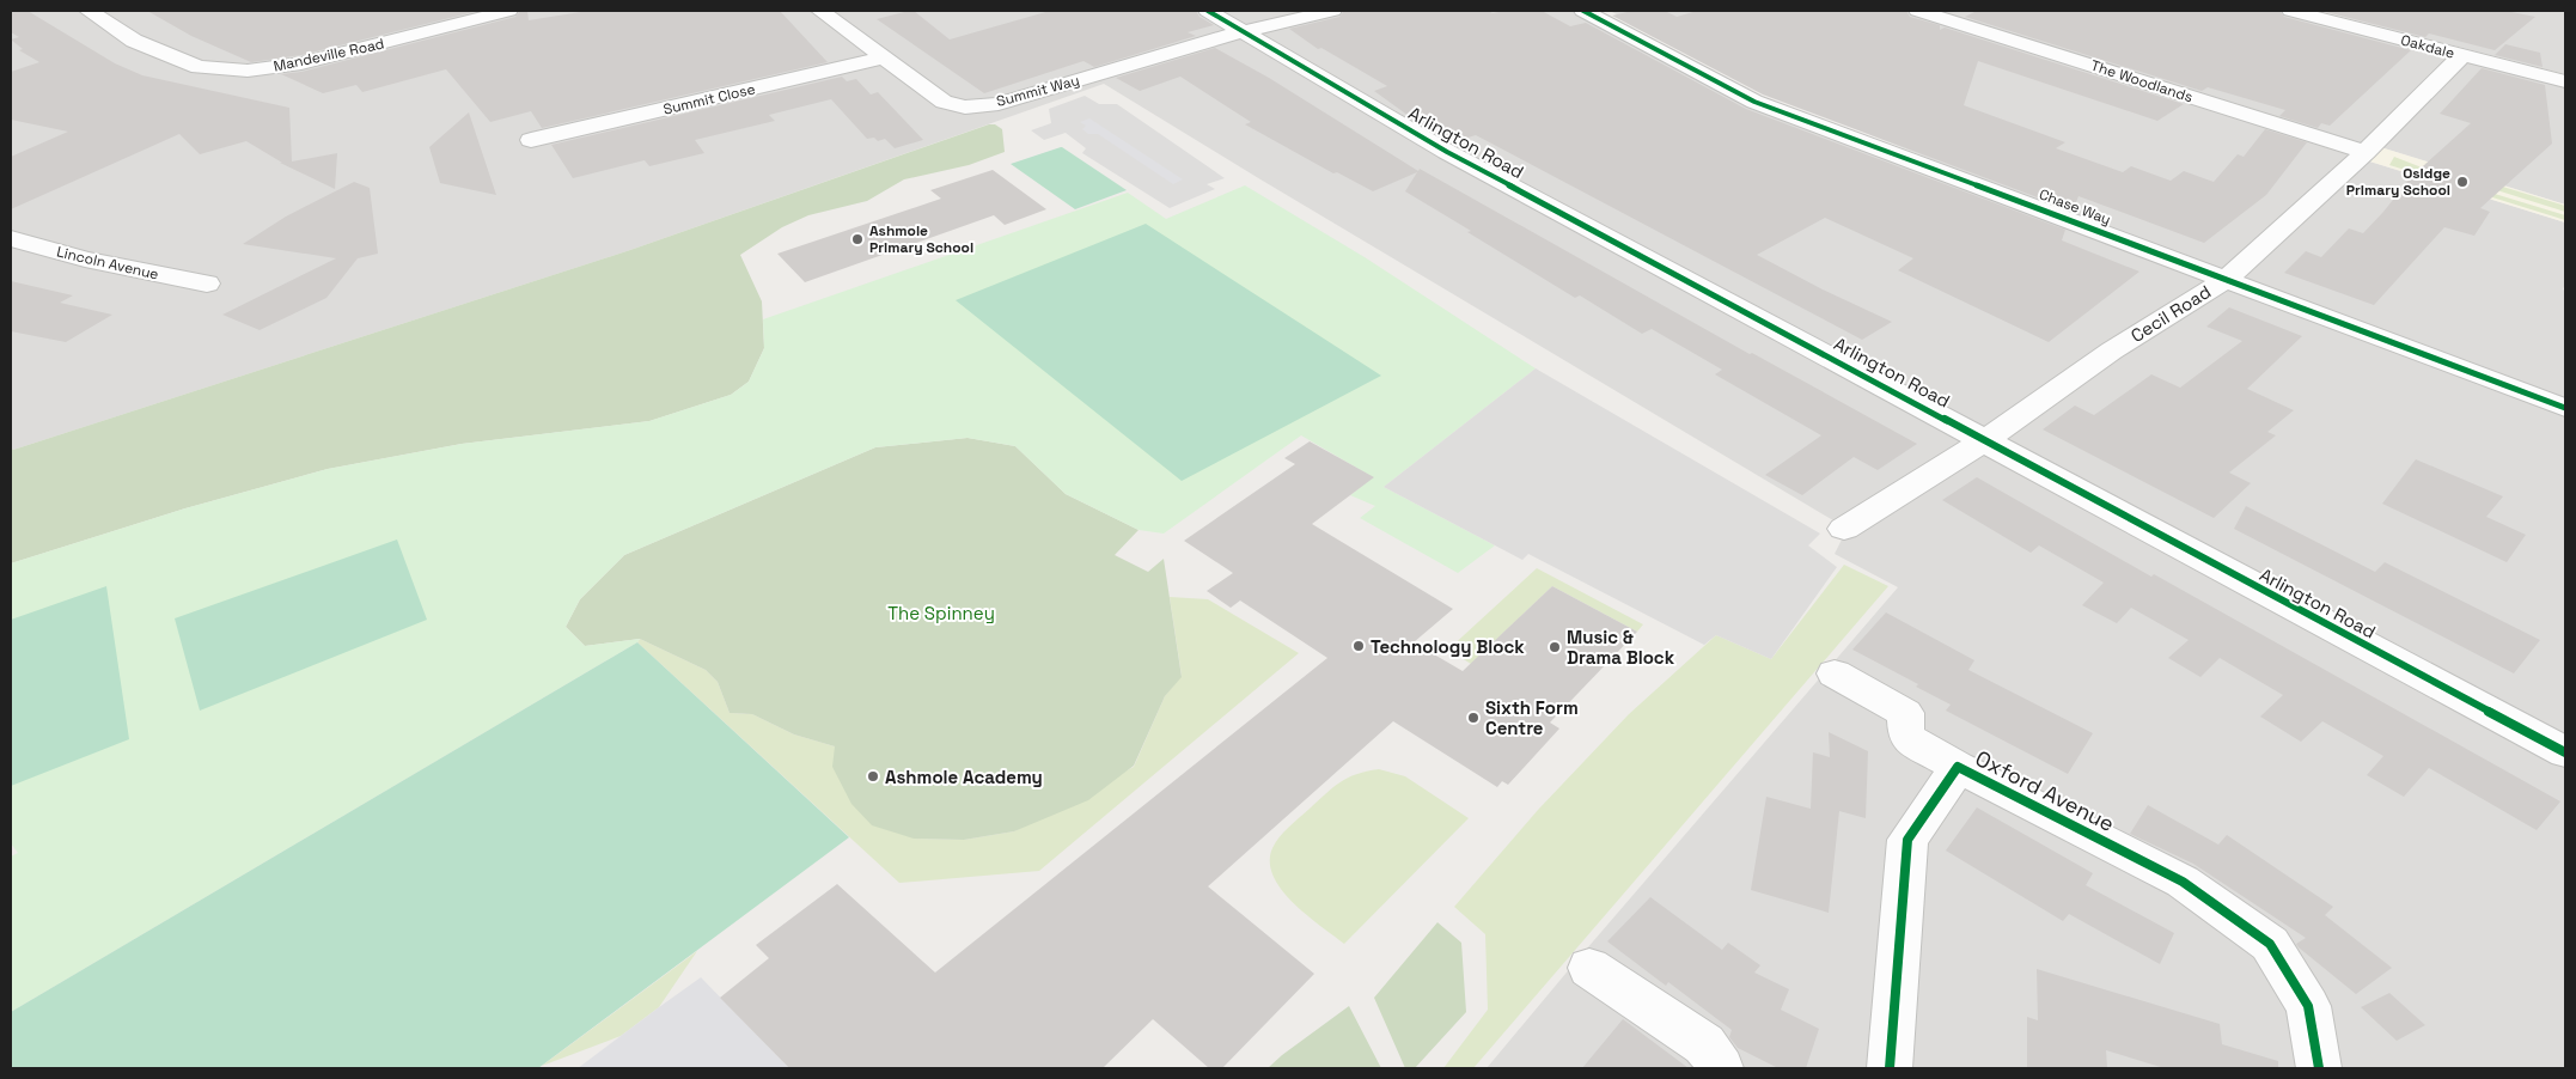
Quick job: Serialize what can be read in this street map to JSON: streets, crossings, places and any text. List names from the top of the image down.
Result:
{
  "streets": {
    "street": [
      "Oakdale",
      "Mandeville Road",
      "The Woodlands",
      "Summit Way",
      "Summit Close",
      "Arlington Road",
      "Chase Way",
      "Lincoln Avenue",
      "Cecil Road",
      "Oxford Avenue"
    ]
  },
  "crossings": [
    ["Oakdale", "Cecil Road"],
    ["The Woodlands", "Cecil Road"],
    ["Summit Way", "Summit Close"],
    ["Summit Way", "Arlington Road"],
    ["Arlington Road", "Cecil Road"],
    ["Chase Way", "Cecil Road"]
  ],
  "parks": ["The Spinney"],
  "places": [
    "Osidge Primary School",
    "Ashmole Primary School",
    "Technology Block",
    "Music & Drama Block",
    "Sixth Form Centre",
    "Ashmole Academy"
  ]
}
